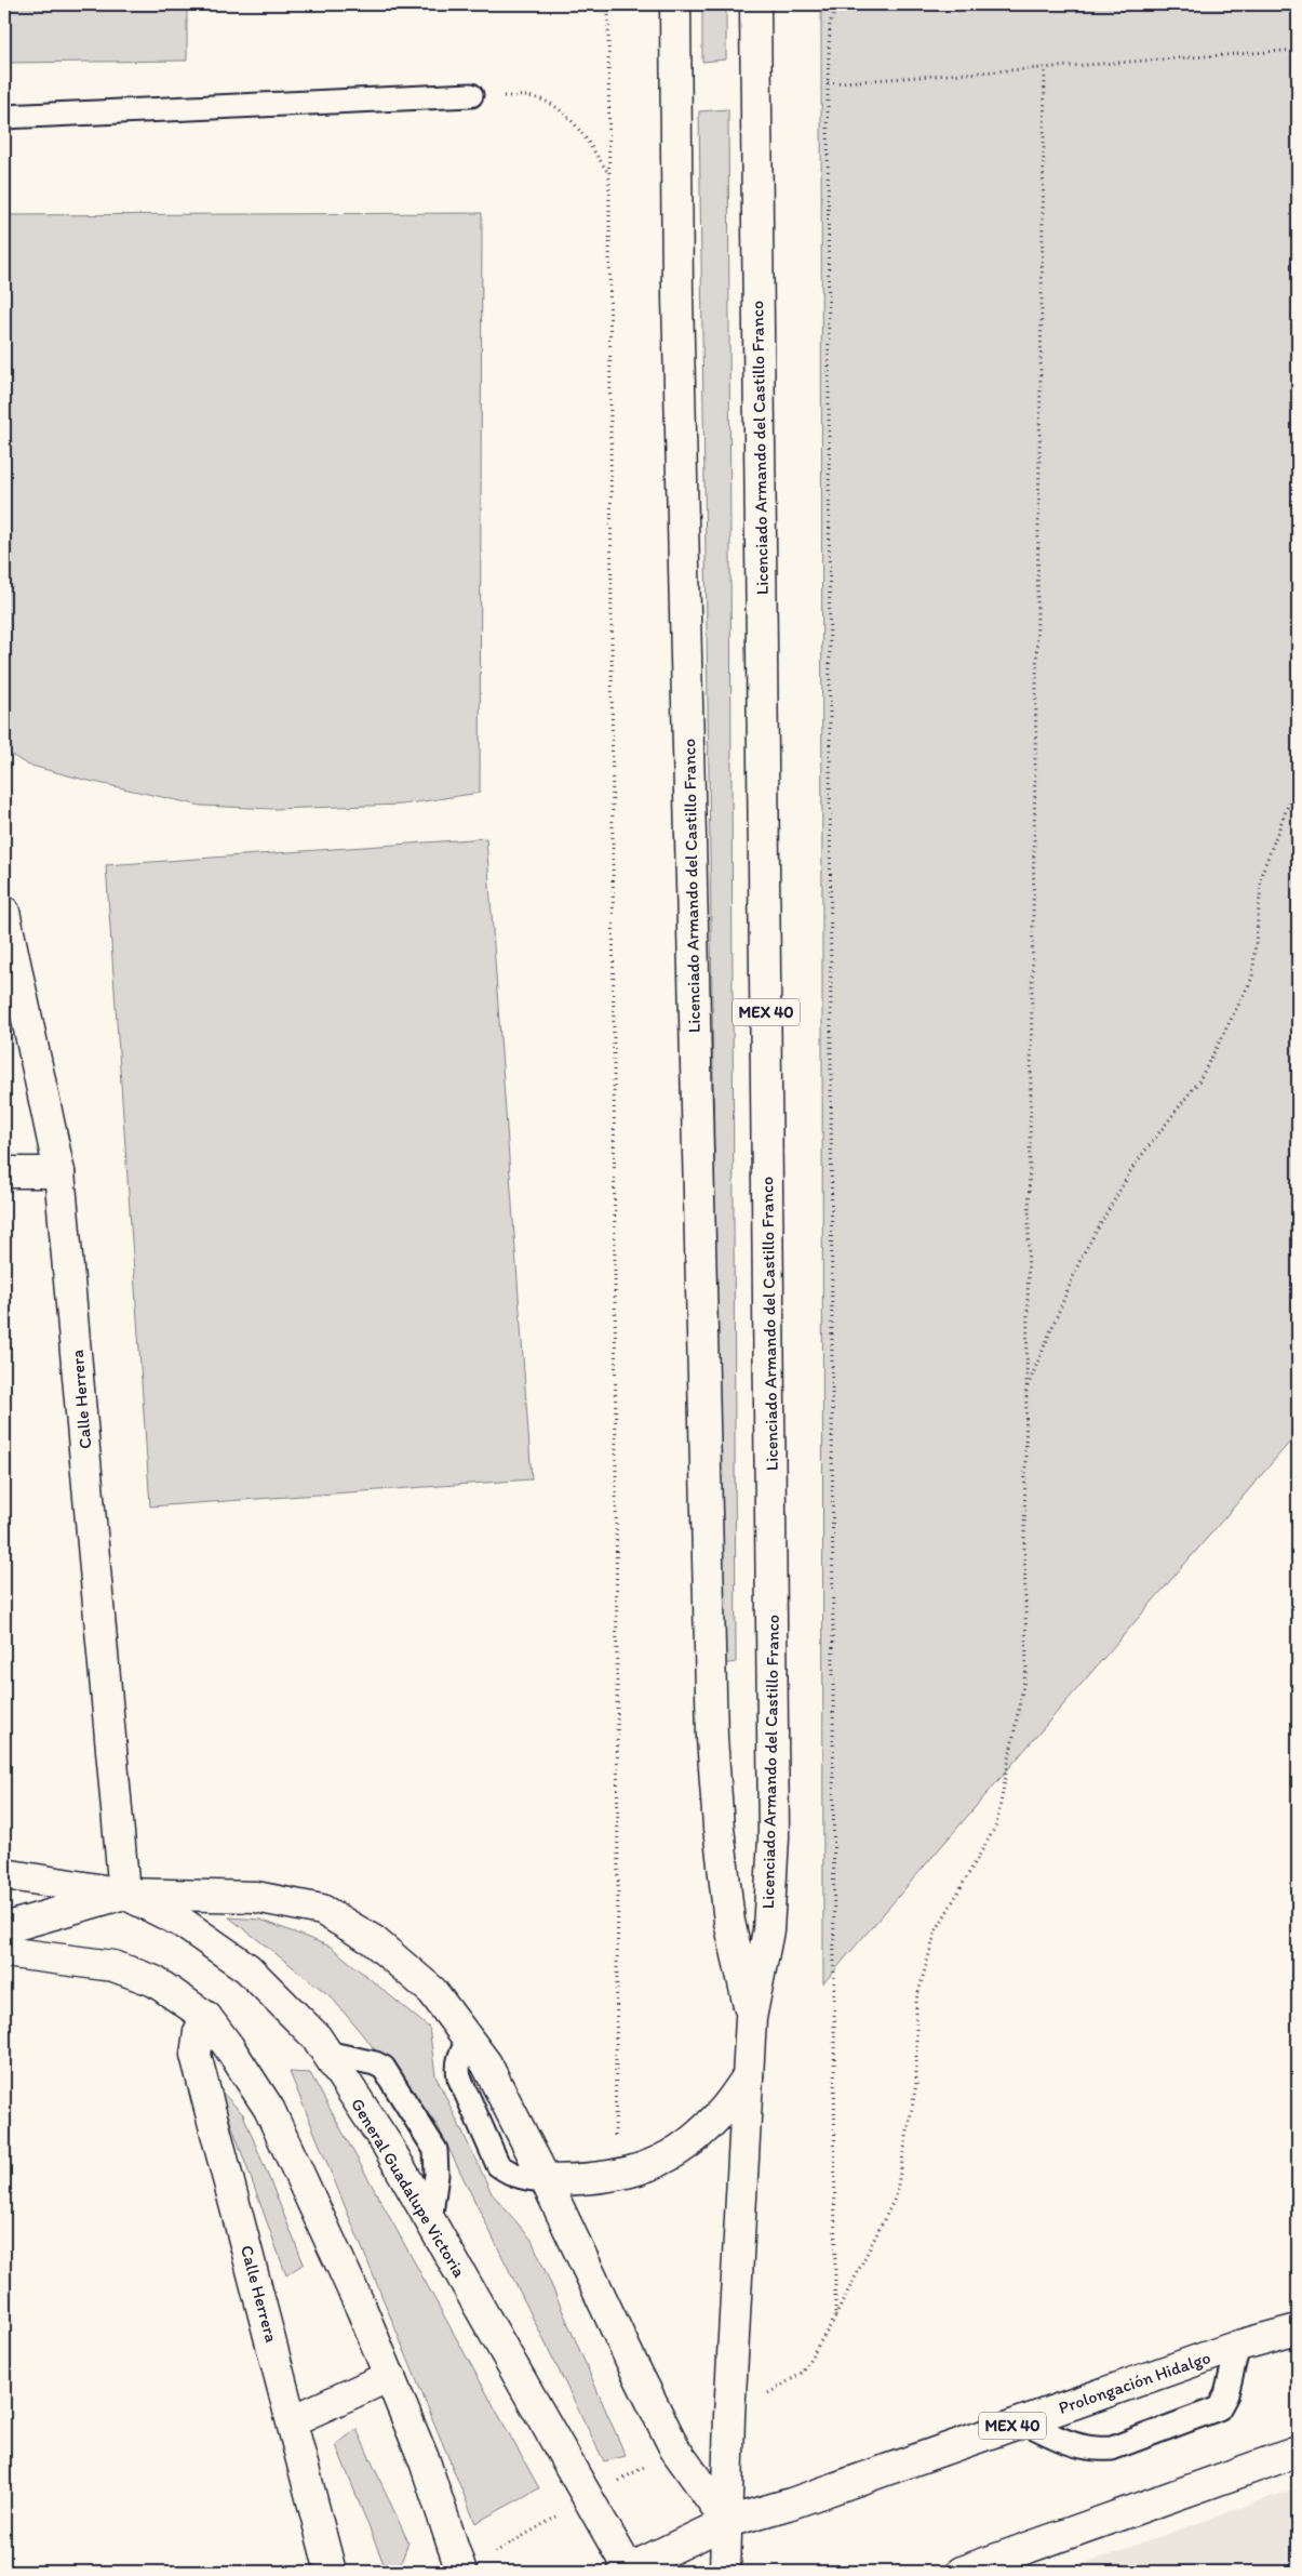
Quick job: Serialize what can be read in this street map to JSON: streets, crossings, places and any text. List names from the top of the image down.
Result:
{
  "streets": {
    "main road": [
      "Licenciado Armando del Castillo Franco",
      "MEX 40",
      "Calle Herrera",
      "General Guadalupe Victoria",
      "Prolongación Hidalgo"
    ]
  },
  "crossings": [
    ["Licenciado Armando del Castillo Franco", "MEX 40"],
    ["MEX 40", "Prolongación Hidalgo"],
    ["Calle Herrera", "General Guadalupe Victoria"],
    ["General Guadalupe Victoria", "Prolongación Hidalgo"]
  ]
}
